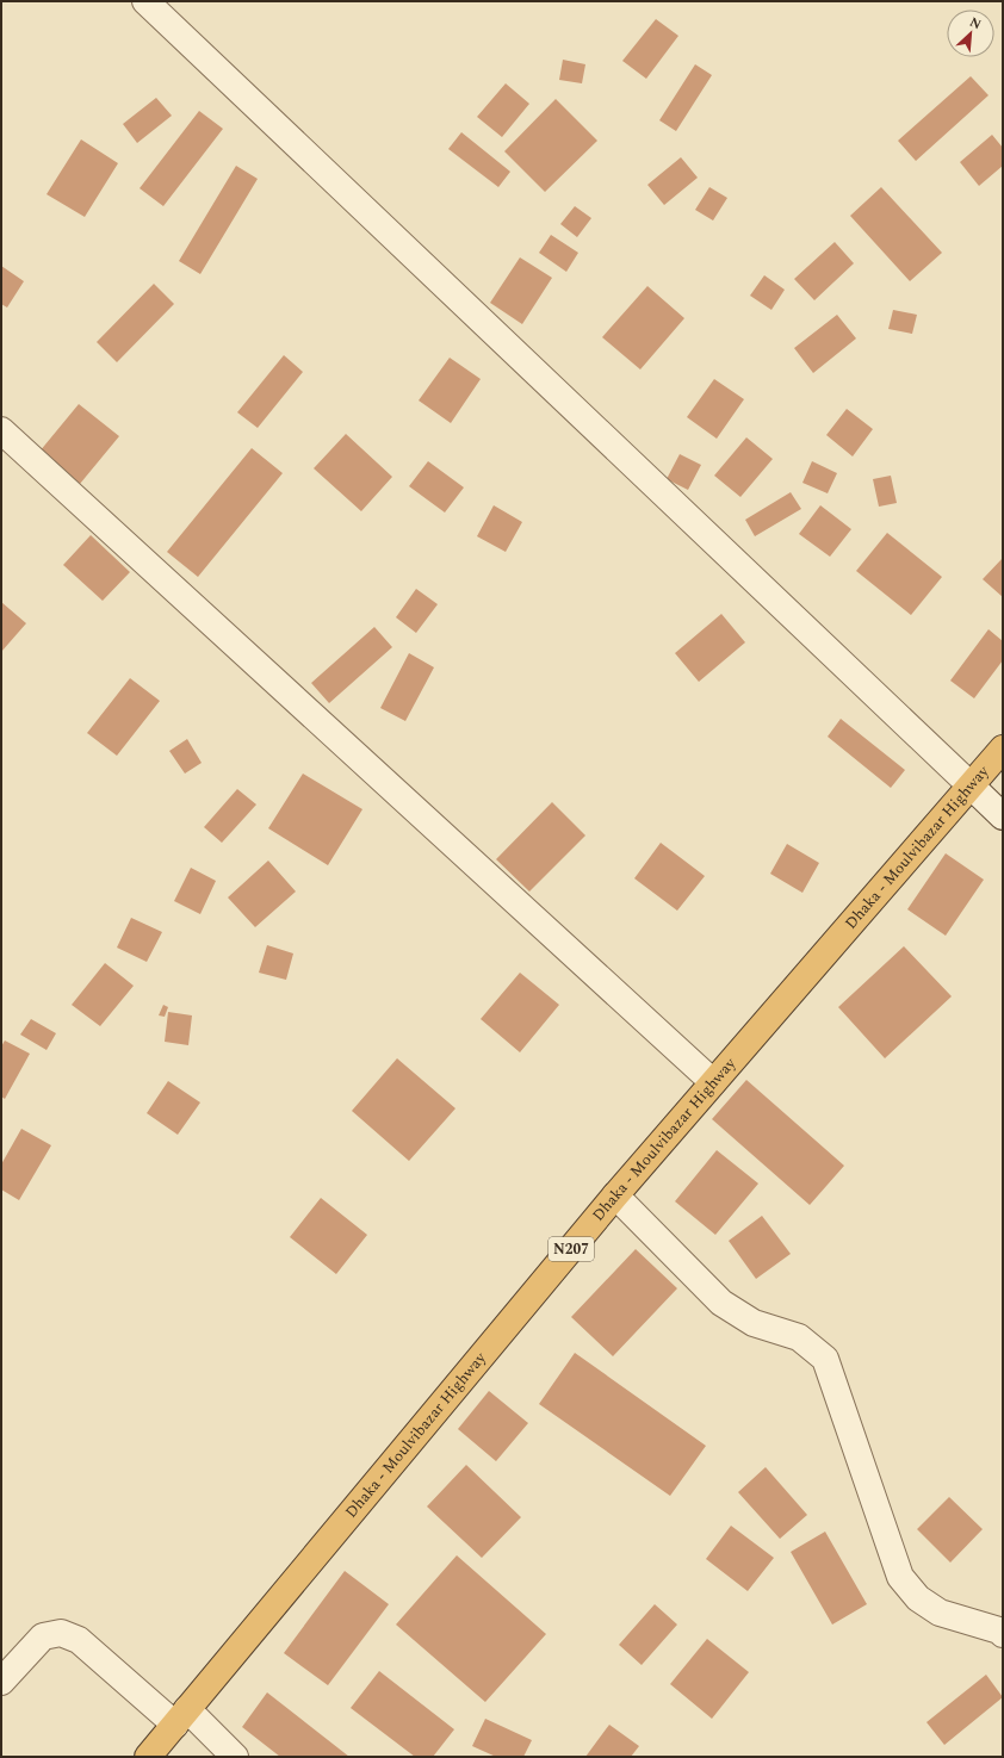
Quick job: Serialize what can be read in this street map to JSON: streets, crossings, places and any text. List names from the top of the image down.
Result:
{
  "streets": {
    "highway": ["Dhaka - Moulvibazar Highway", "N207"]
  },
  "north": "top right"
}
